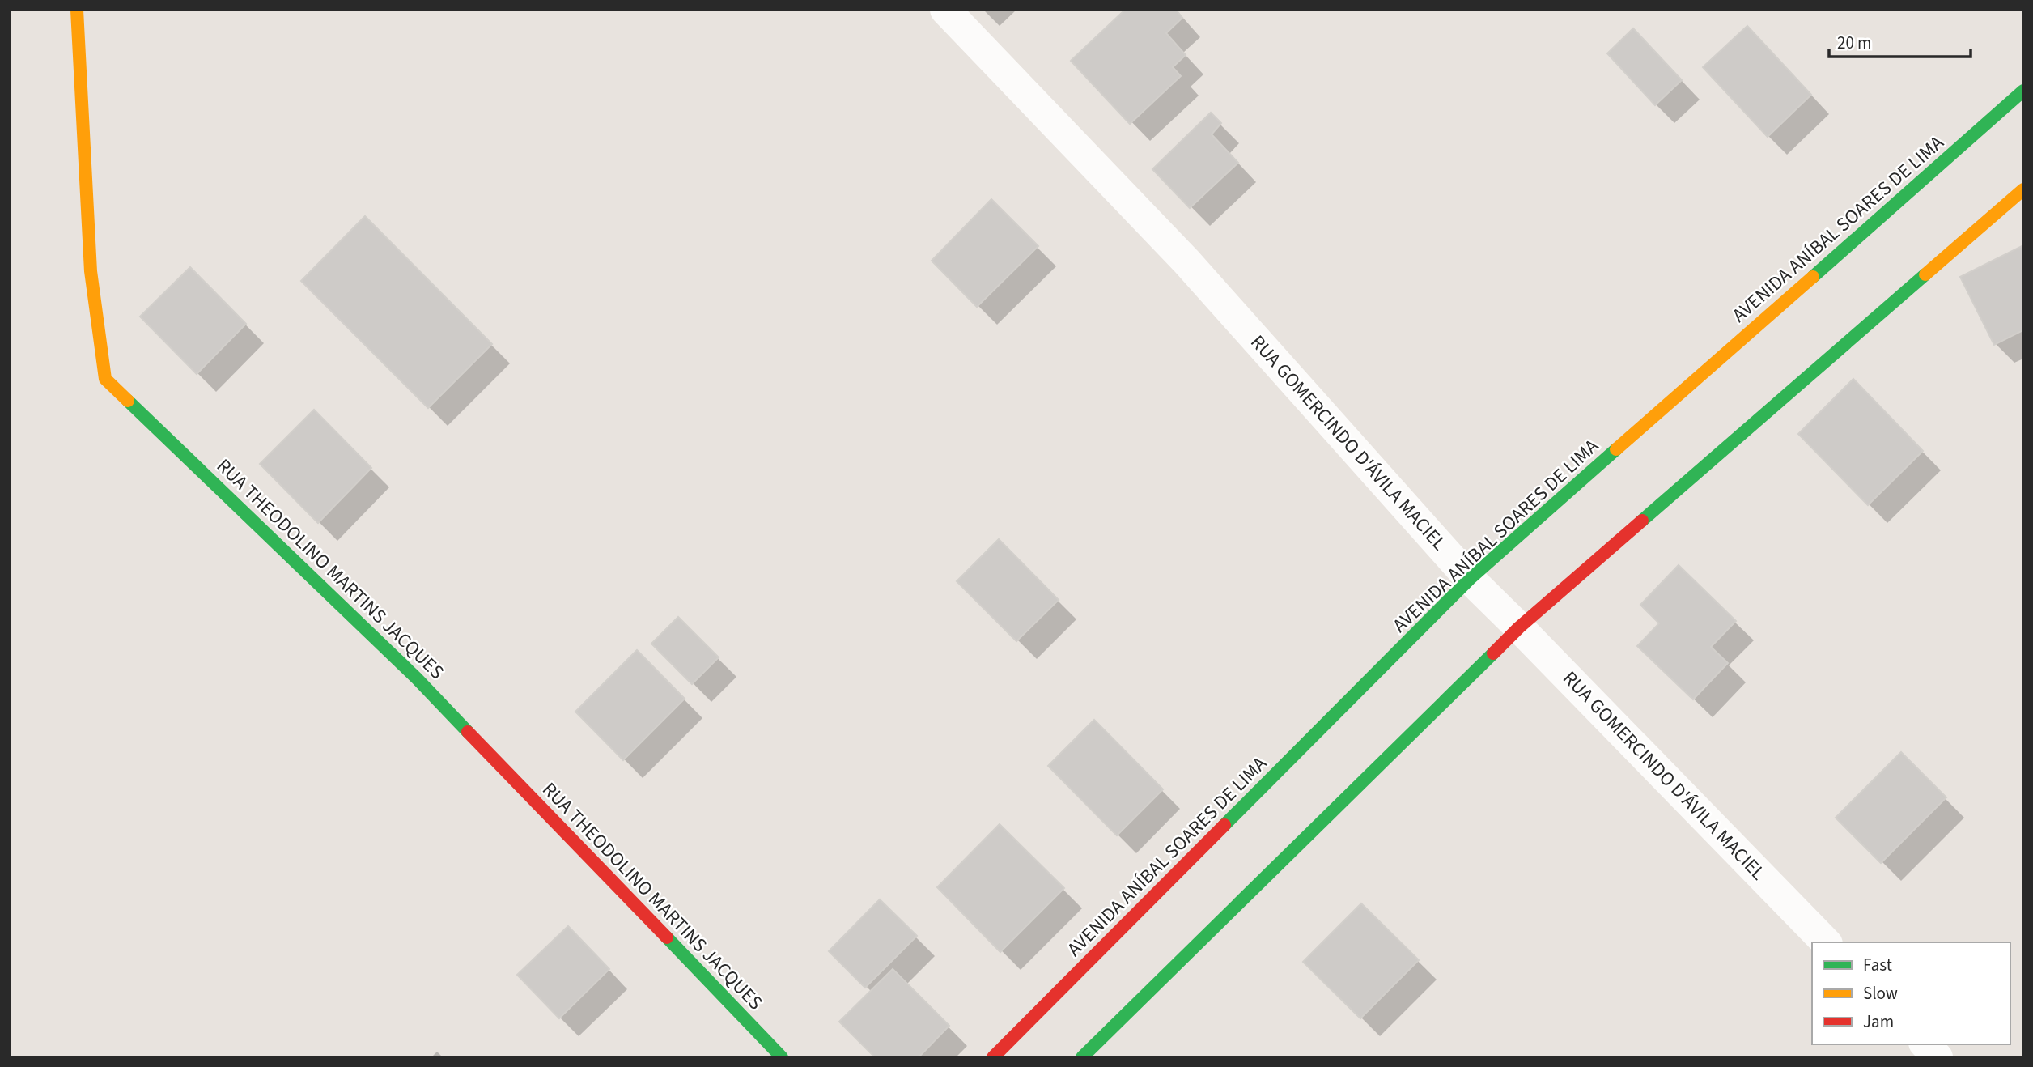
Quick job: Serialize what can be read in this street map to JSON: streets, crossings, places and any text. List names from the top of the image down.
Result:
{
  "streets": {
    "street": ["AVENIDA ANÍBAL SOARES DE LIMA", "RUA GOMERCINDO D'ÁVILA MACIEL", "RUA THEODOLINO MARTINS JACQUES"]
  },
  "crossings": [
    ["AVENIDA ANÍBAL SOARES DE LIMA", "RUA GOMERCINDO D'ÁVILA MACIEL"]
  ],
  "legend": ["Fast", "Slow", "Jam"],
  "scale_bar": "20 m"
}
